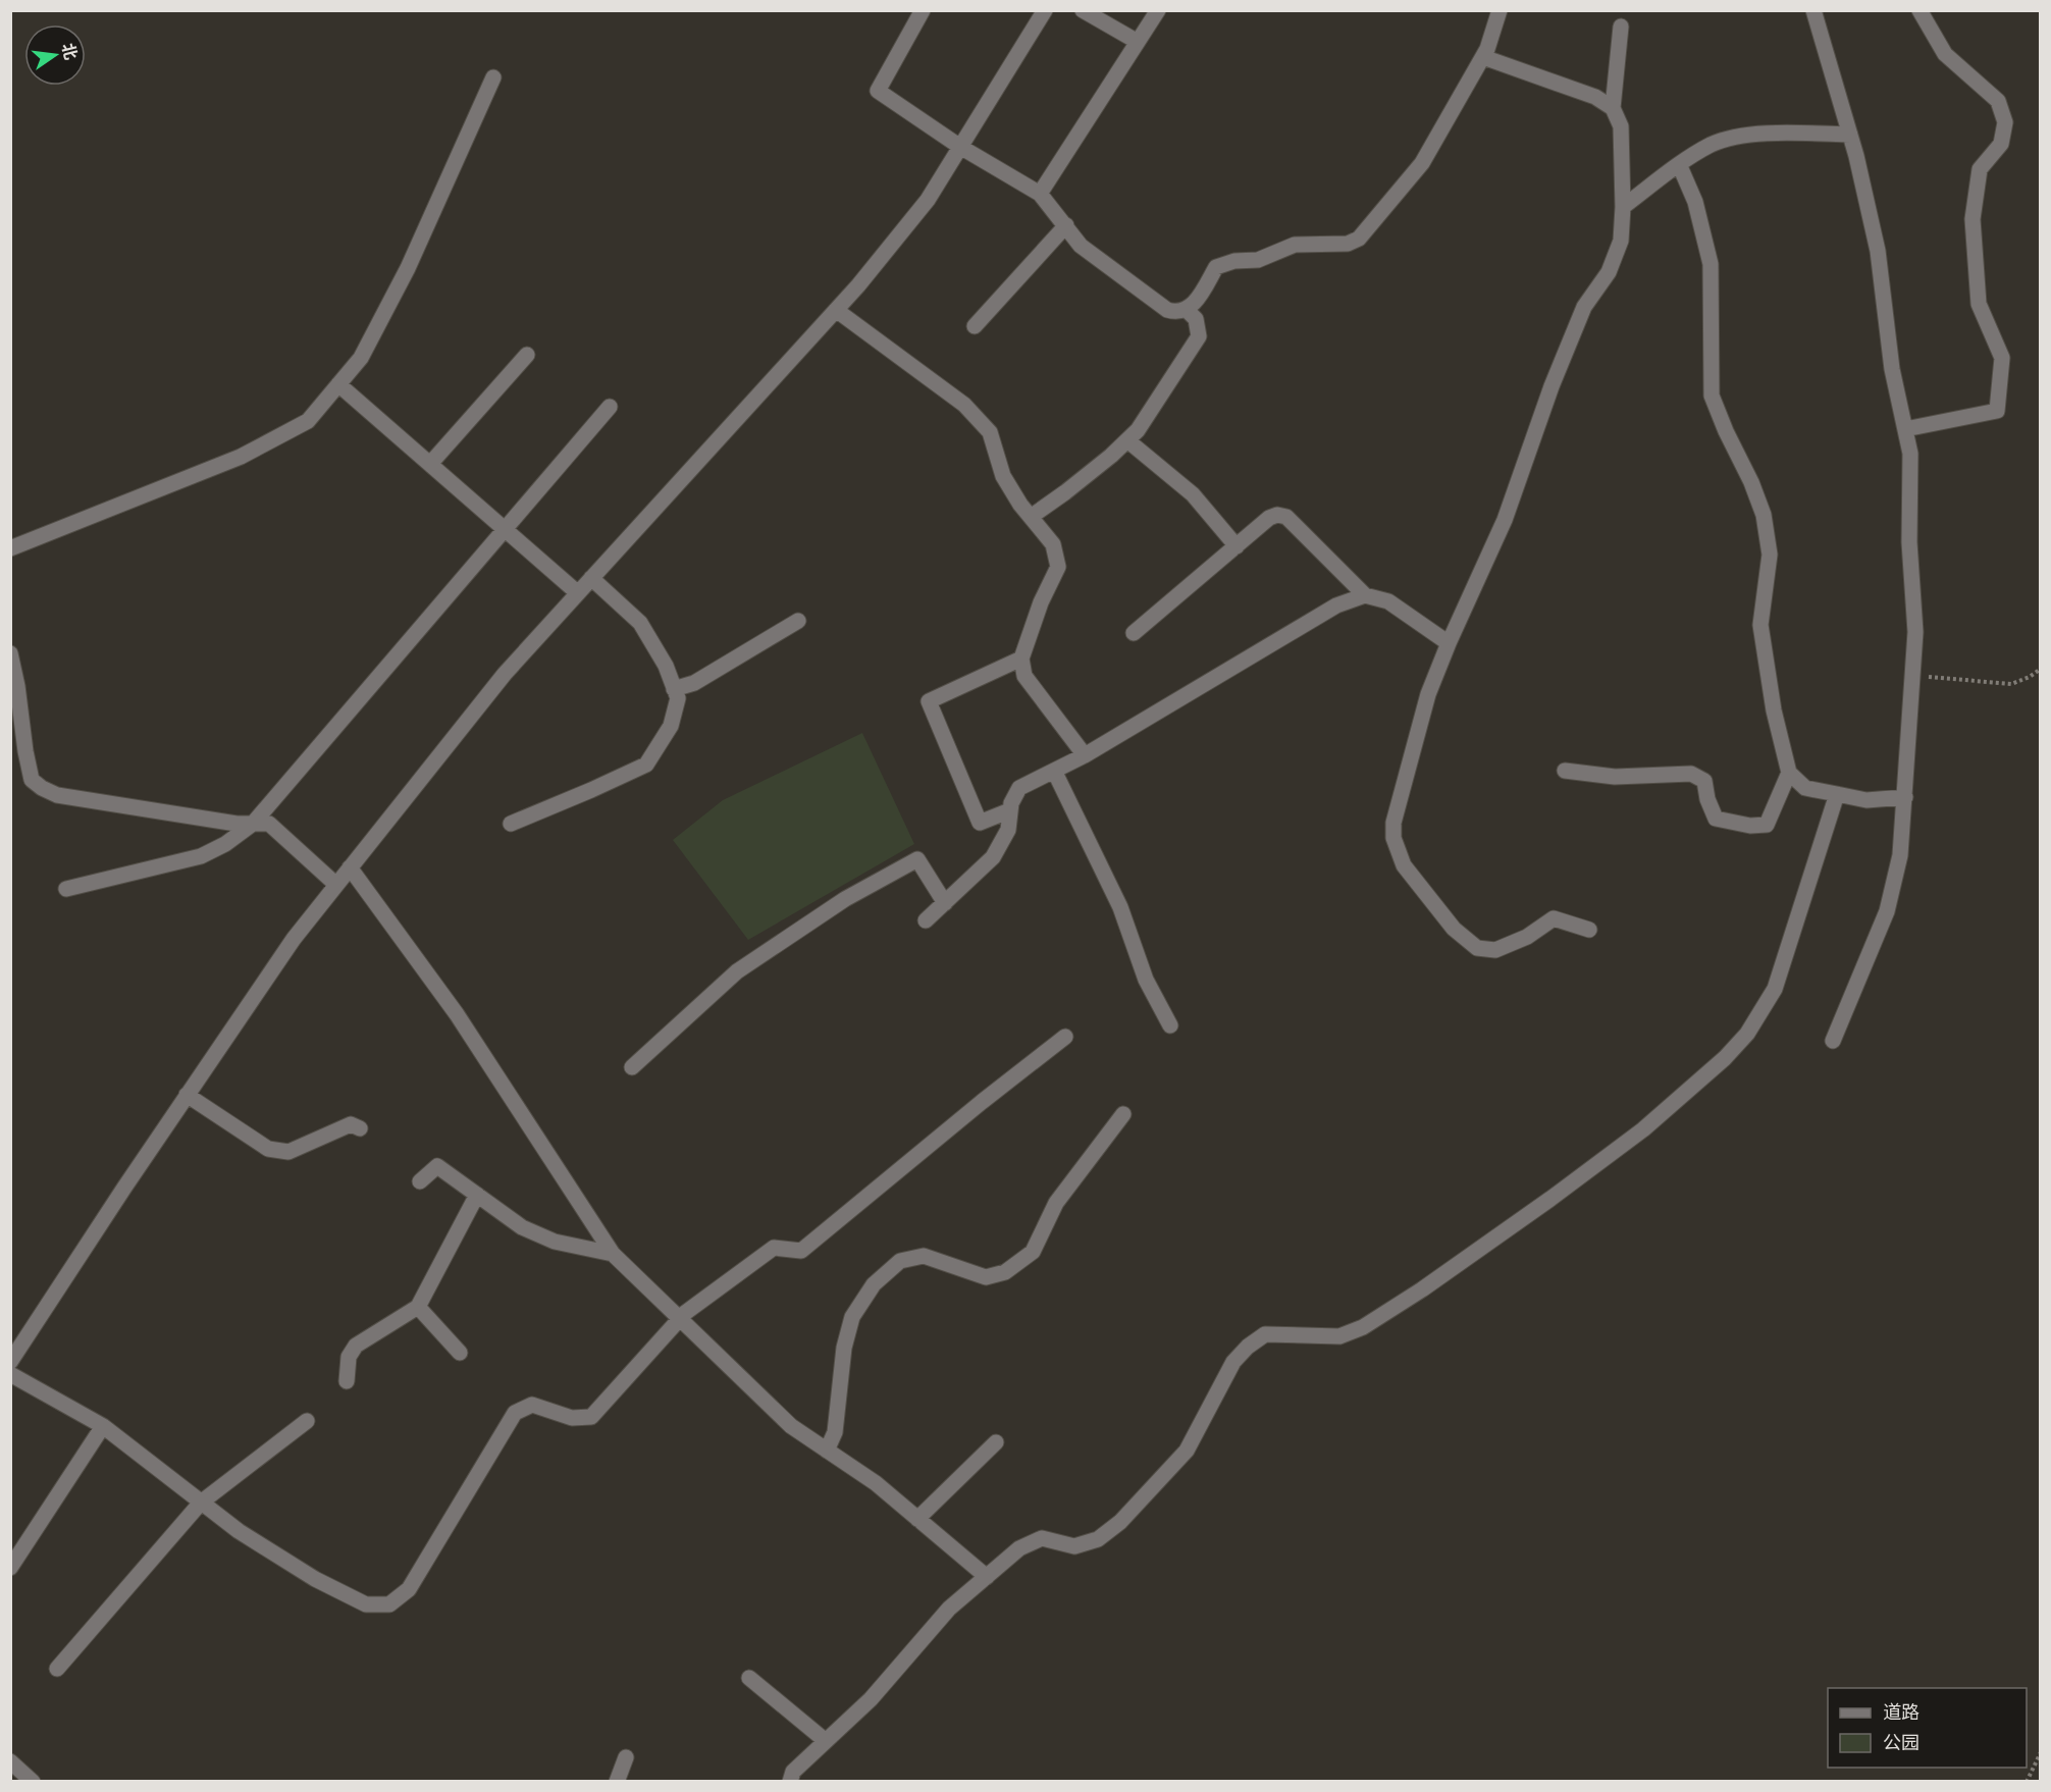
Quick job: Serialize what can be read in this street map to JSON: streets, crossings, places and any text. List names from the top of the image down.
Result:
{
  "legend": ["道路", "公园"],
  "north": "right"
}
